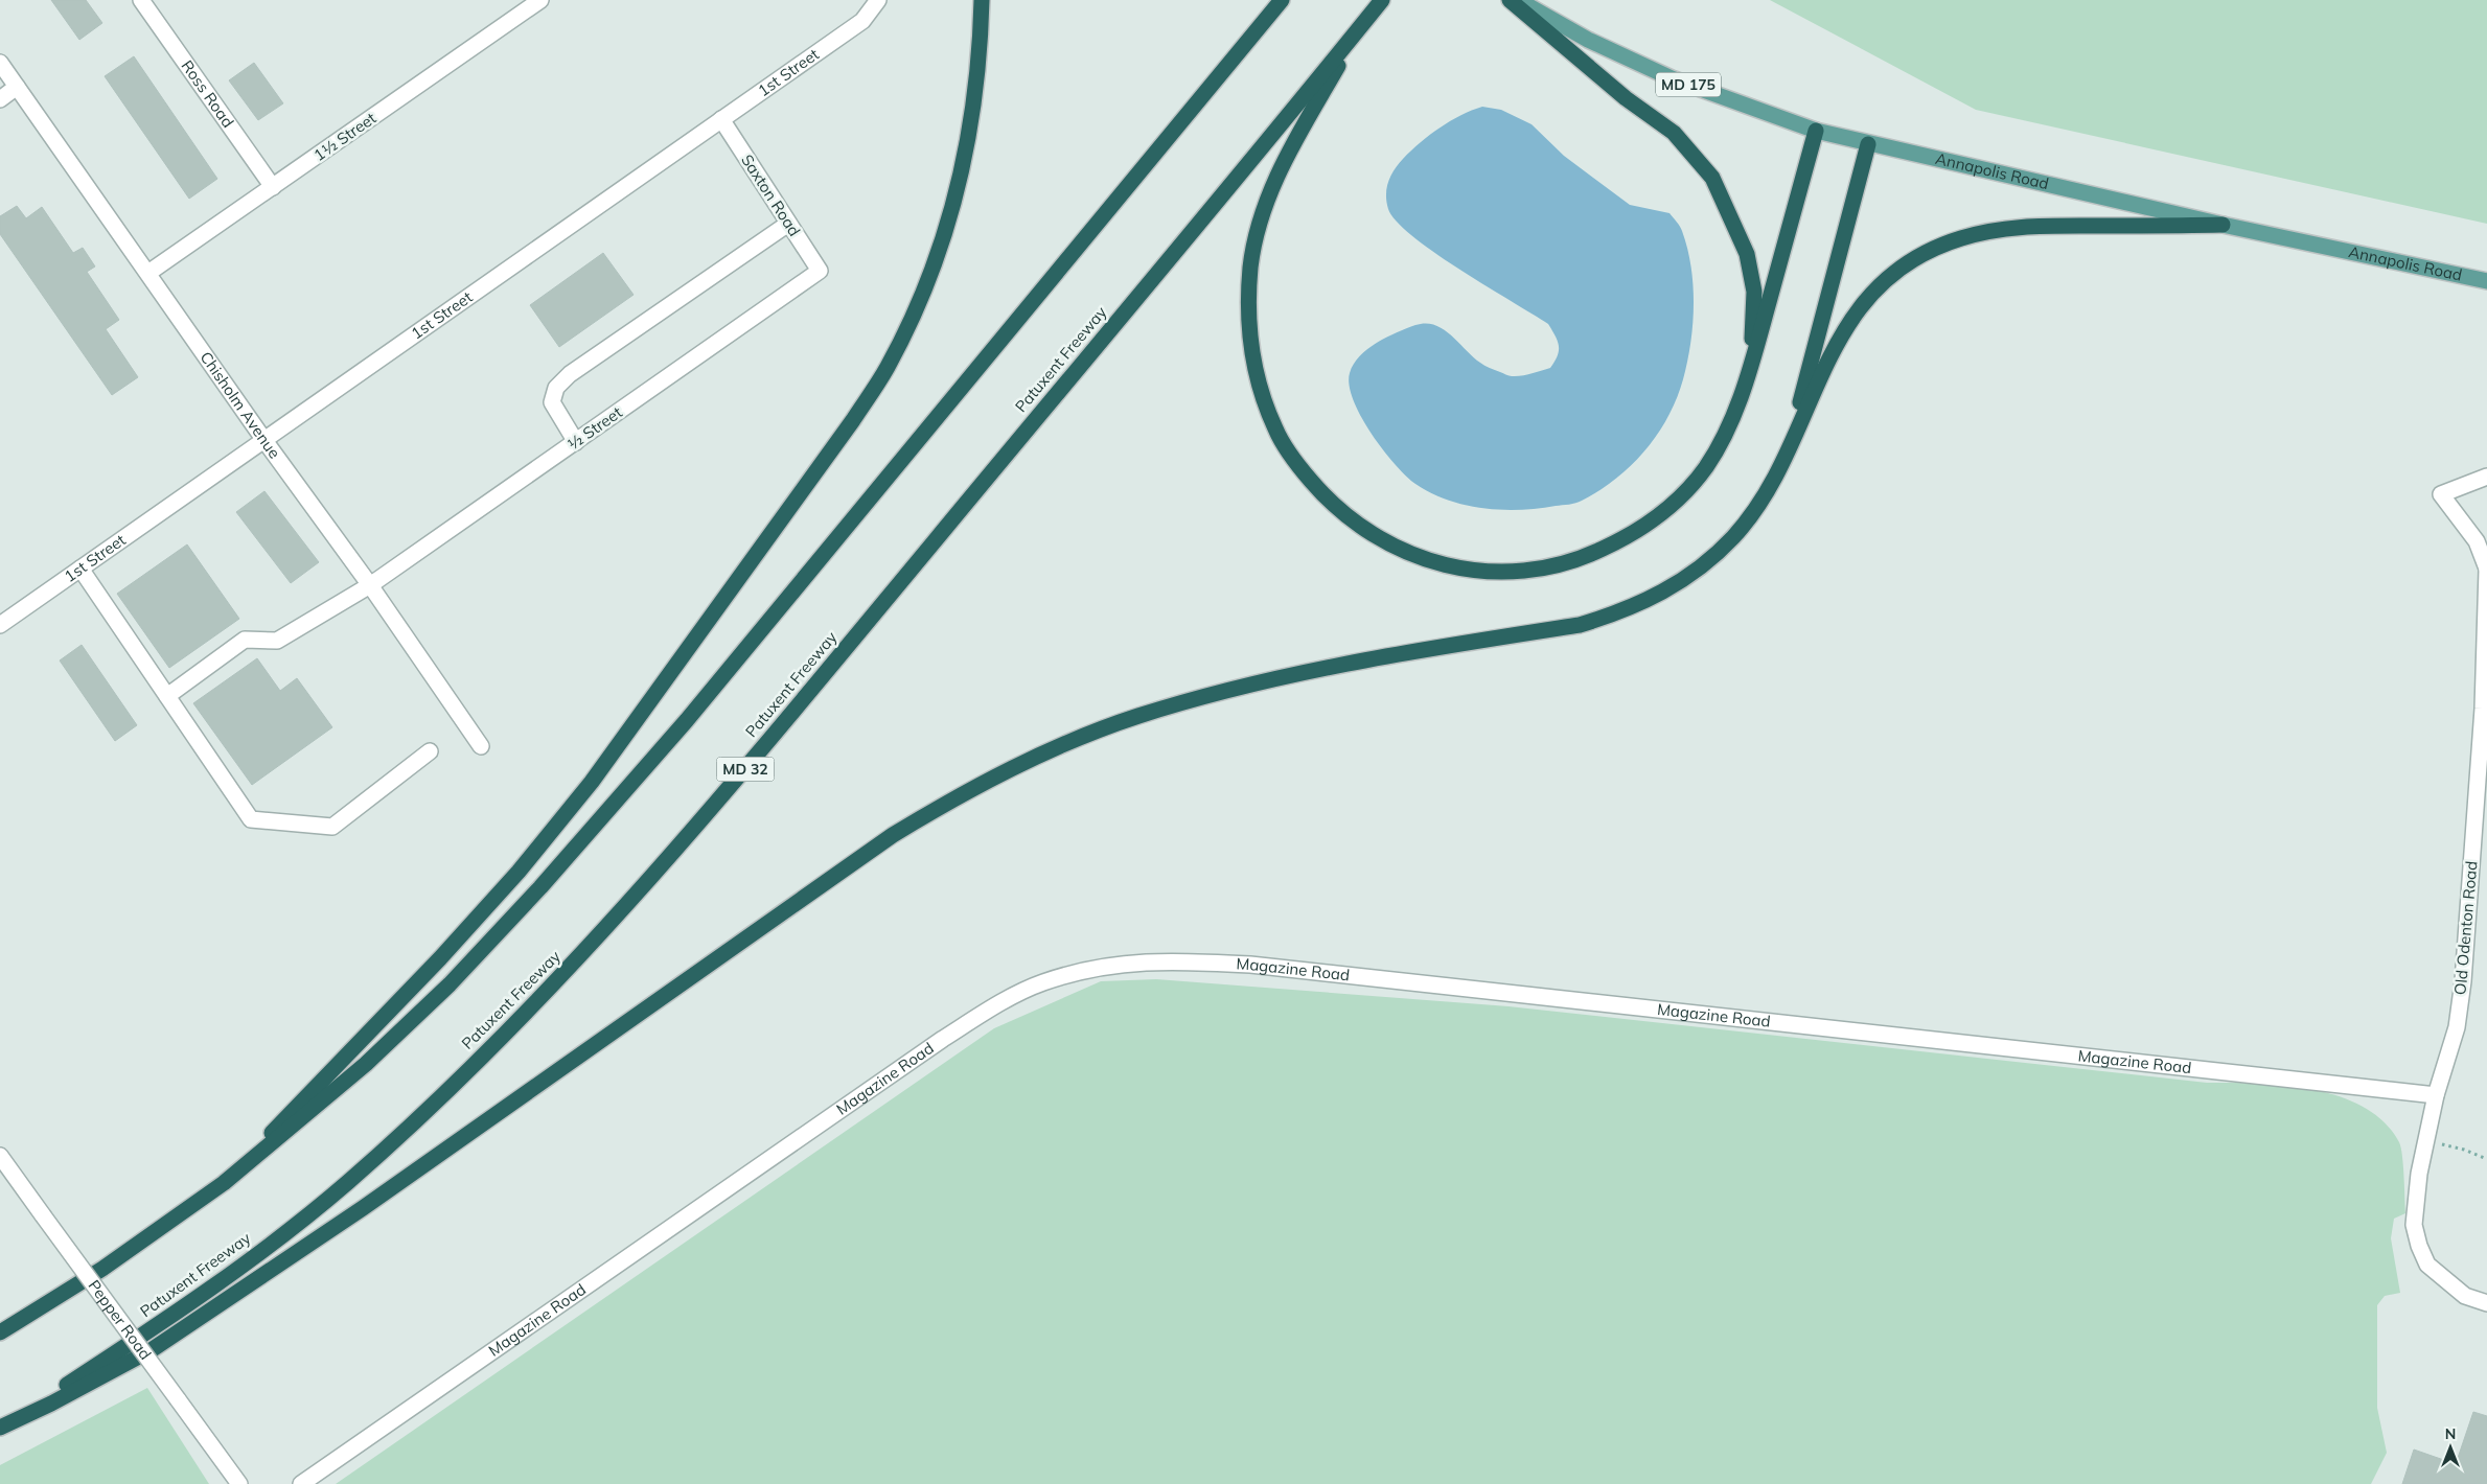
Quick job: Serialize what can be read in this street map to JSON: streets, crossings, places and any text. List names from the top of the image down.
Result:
{
  "streets": {
    "highway": ["Patuxent Freeway", "MD 32"],
    "main road": ["MD 175", "Annapolis Road"],
    "street": [
      "1st Street",
      "Ross Road",
      "1½ Street",
      "Saxton Road",
      "Chisholm Avenue",
      "½ Street",
      "Old Odenton Road",
      "Magazine Road",
      "Pepper Road"
    ]
  },
  "crossings": [
    ["1st Street", "Saxton Road"],
    ["1st Street", "Chisholm Avenue"],
    ["Ross Road", "1½ Street"],
    ["1½ Street", "Chisholm Avenue"],
    ["Saxton Road", "½ Street"],
    ["Chisholm Avenue", "½ Street"],
    ["Old Odenton Road", "Magazine Road"]
  ],
  "north": "top"
}
